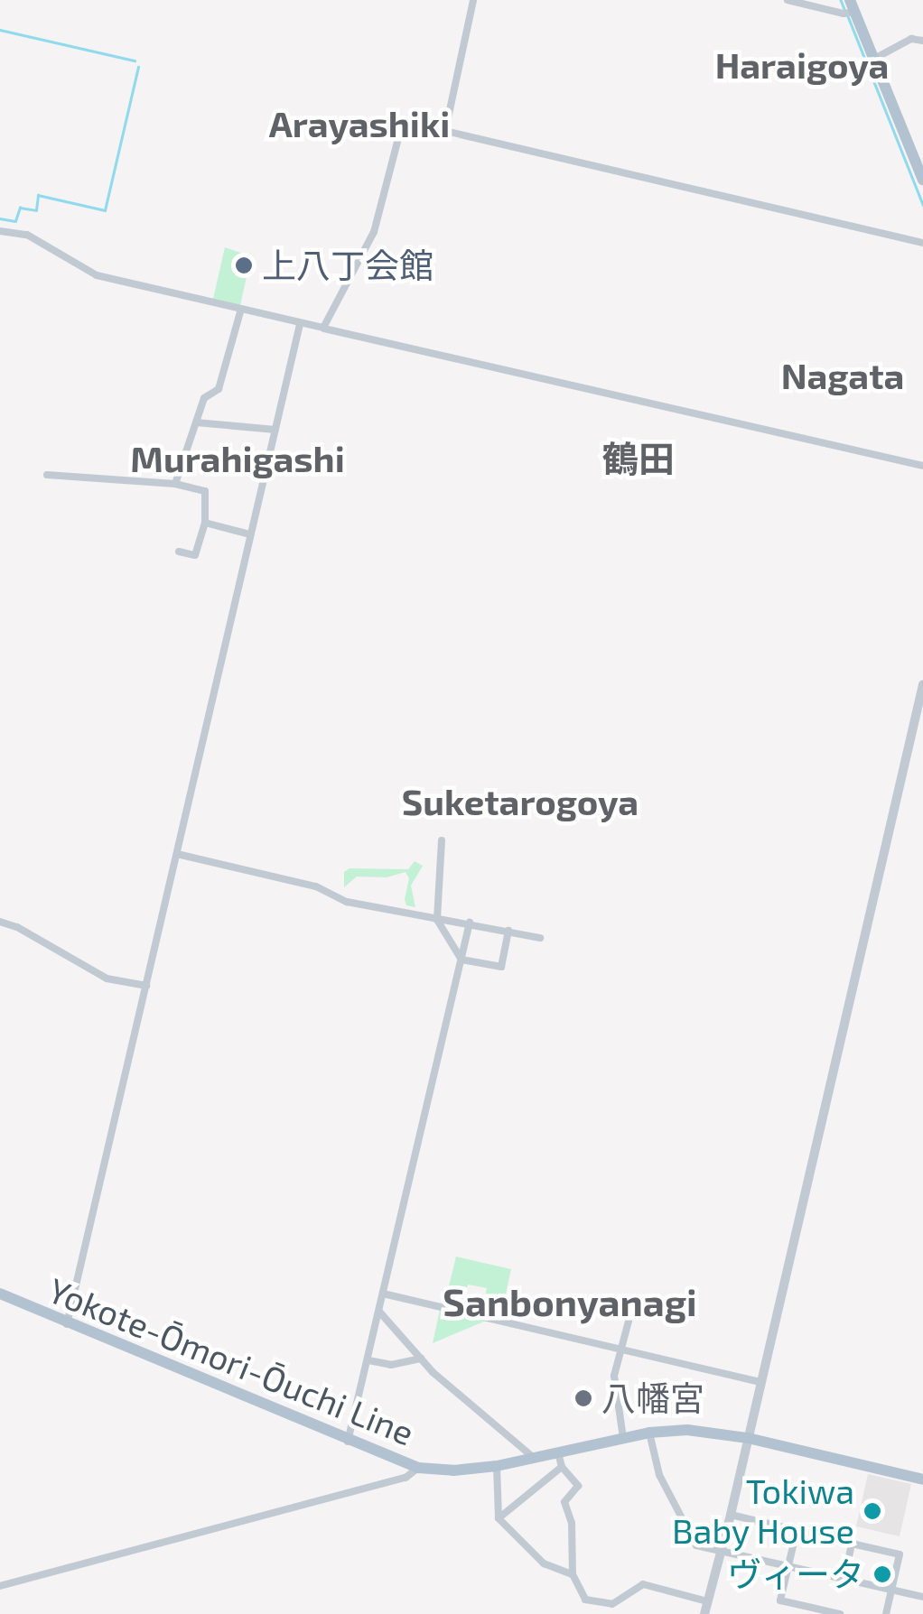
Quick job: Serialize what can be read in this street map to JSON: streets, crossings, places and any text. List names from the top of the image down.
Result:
{
  "streets": {
    "main road": ["Yokote-Ōmori-Ōuchi Line"]
  },
  "districts": [
    "Haraigoya",
    "Arayashiki",
    "Nagata",
    "Murahigashi",
    "鶴田",
    "Suketarogoya",
    "Sanbonyanagi"
  ],
  "places": [
    "上八丁会館",
    "八幡宮",
    "Tokiwa Baby House",
    "ヴィータ"
  ]
}
